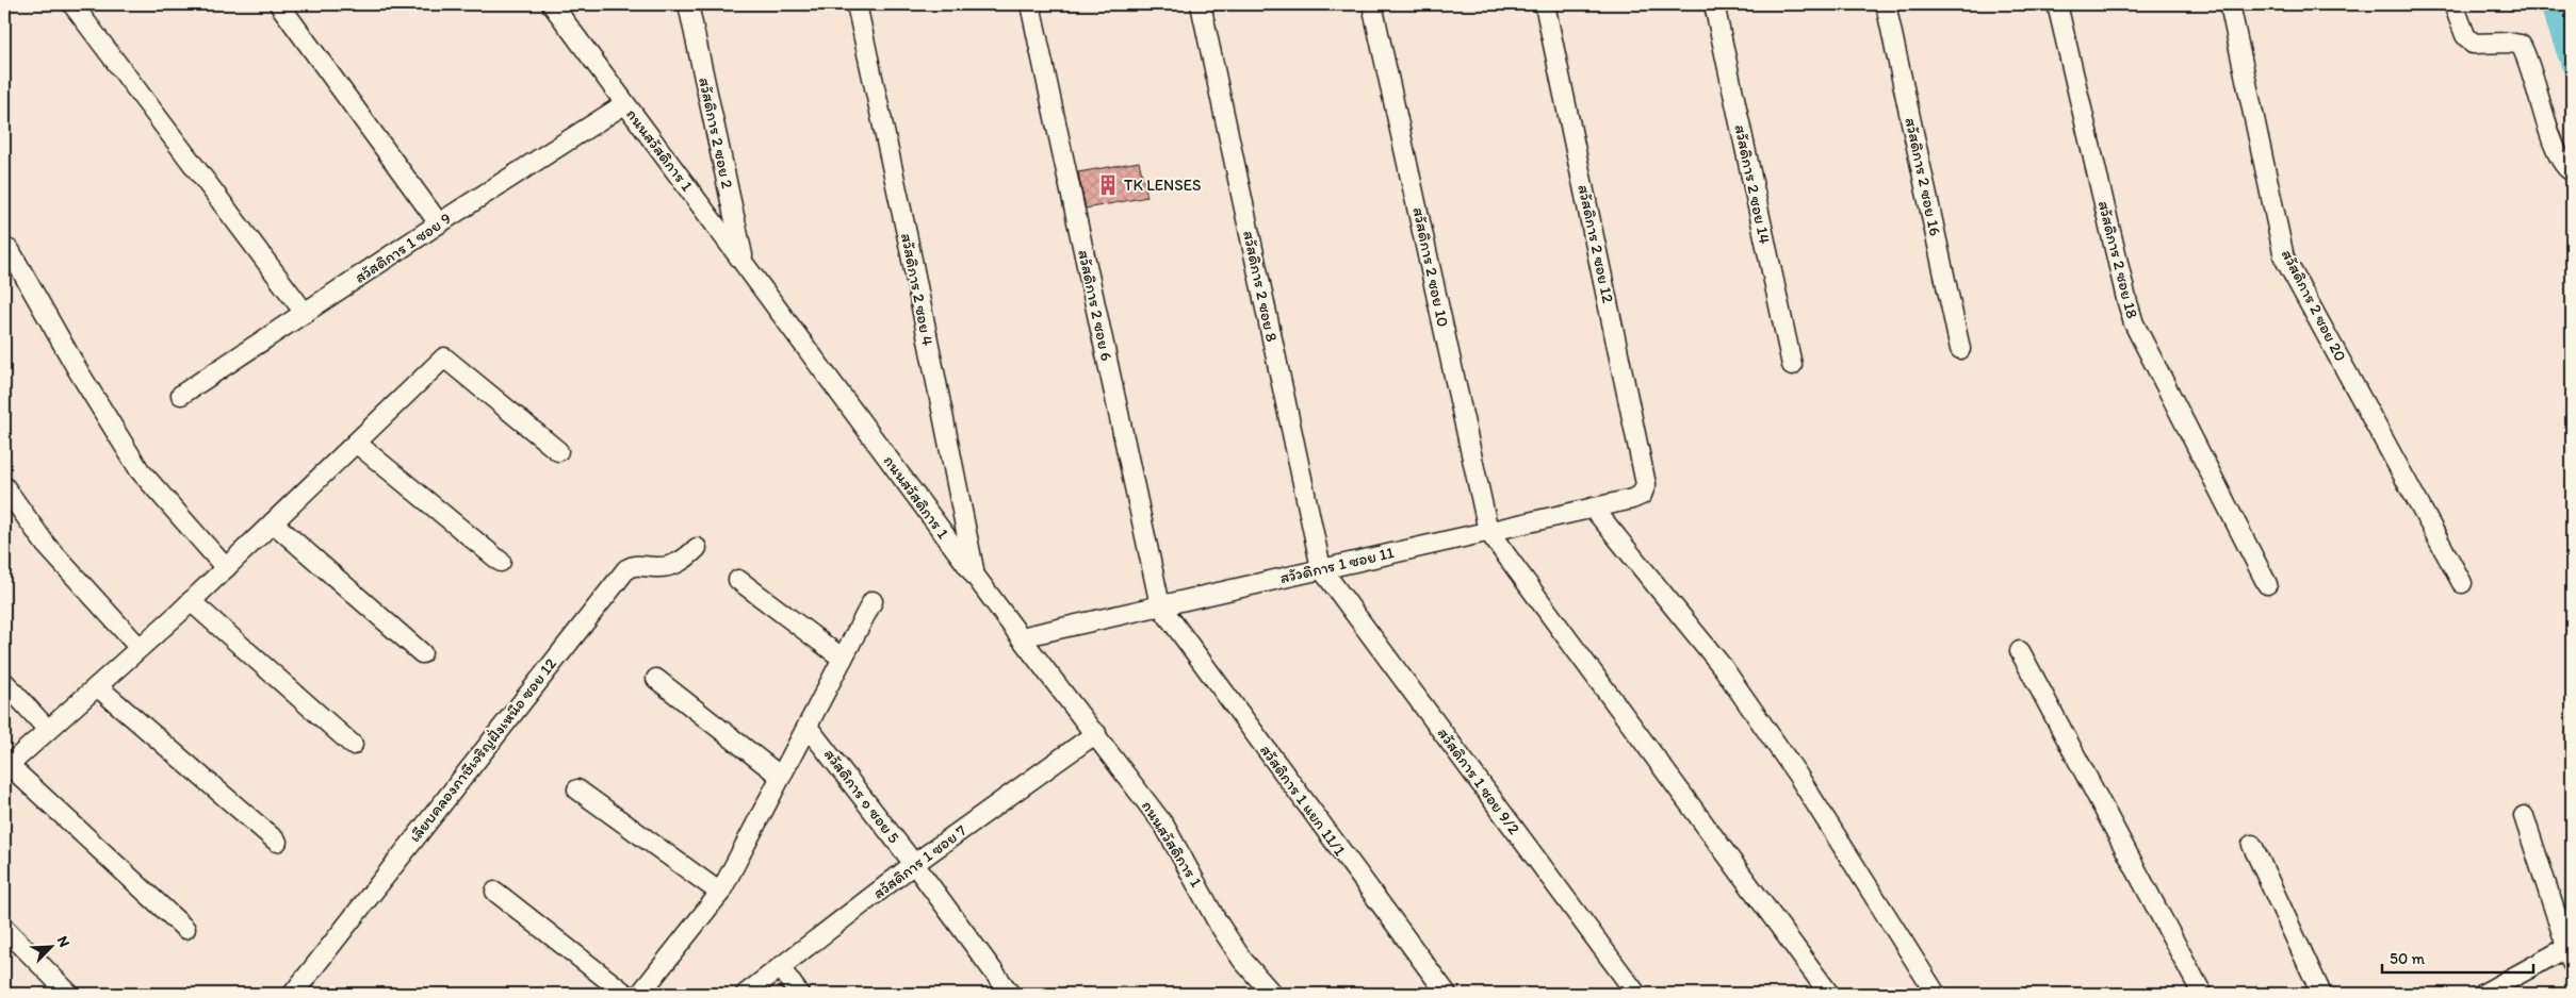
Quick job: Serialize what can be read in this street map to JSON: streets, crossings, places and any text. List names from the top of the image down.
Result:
{
  "streets": {
    "street": [
      "สวัสดิการ 2 ซอย 2",
      "ถนนสวัสดิการ 1",
      "สวัสดิการ 2 ซอย 16",
      "สวัสดิการ 2 ซอย 14",
      "สวัสดิการ 2 ซอย 12",
      "สวัสดิการ 1 ซอย 9",
      "สวัสดิการ 2 ซอย 18",
      "สวัสดิการ 2 ซอย 10",
      "สวัสดิการ 2 ซอย 8",
      "สวัสดิการ 2 ซอย 4",
      "สวัสดิการ 2 ซอย 6",
      "สวัสดิการ 2 ซอย 20",
      "สวัวดิการ 1 ซอย 11",
      "เลียบคลองภาษีเจริญฝั่งเหนือ ซอย 12",
      "สวัสดิการ 1 ซอย 9/2",
      "สวัสดิการ ๑ ซอย 5",
      "สวัสดิการ 1 แยก 11/1",
      "สวัสดิการ 1 ซอย 7"
    ]
  },
  "crossings": [
    ["สวัสดิการ 2 ซอย 2", "ถนนสวัสดิการ 1"],
    ["ถนนสวัสดิการ 1", "สวัสดิการ 1 ซอย 9"],
    ["ถนนสวัสดิการ 1", "สวัสดิการ 2 ซอย 4"],
    ["ถนนสวัสดิการ 1", "สวัวดิการ 1 ซอย 11"],
    ["ถนนสวัสดิการ 1", "สวัสดิการ 1 ซอย 7"],
    ["สวัสดิการ 2 ซอย 12", "สวัวดิการ 1 ซอย 11"],
    ["สวัสดิการ 2 ซอย 10", "สวัวดิการ 1 ซอย 11"],
    ["สวัสดิการ 2 ซอย 8", "สวัวดิการ 1 ซอย 11"],
    ["สวัสดิการ 2 ซอย 8", "สวัสดิการ 1 ซอย 9/2"],
    ["สวัสดิการ 2 ซอย 6", "สวัวดิการ 1 ซอย 11"],
    ["สวัสดิการ 2 ซอย 6", "สวัสดิการ 1 แยก 11/1"],
    ["สวัวดิการ 1 ซอย 11", "สวัสดิการ 1 ซอย 9/2"],
    ["สวัวดิการ 1 ซอย 11", "สวัสดิการ 1 แยก 11/1"],
    ["สวัสดิการ ๑ ซอย 5", "สวัสดิการ 1 ซอย 7"]
  ],
  "places": {
    "building": ["TK LENSES"]
  },
  "scale_bar": "50 m",
  "north": "top right"
}
